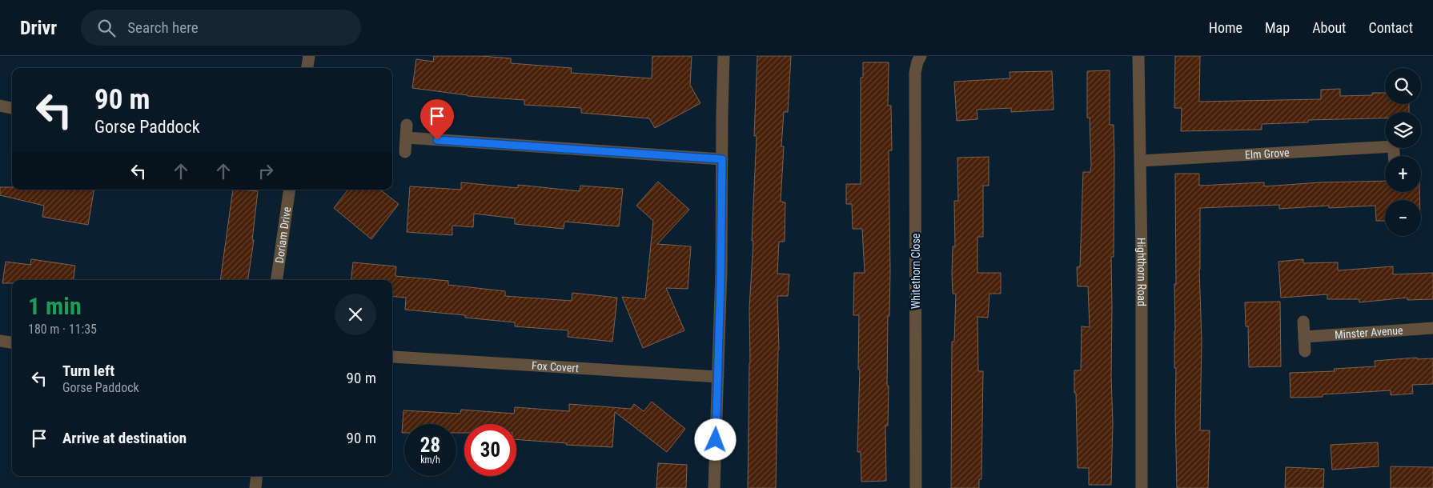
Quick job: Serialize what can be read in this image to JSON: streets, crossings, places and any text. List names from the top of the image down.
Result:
{
  "streets": {
    "street": [
      "Elm Grove",
      "Doriam Drive",
      "Whitethorn Close",
      "Highthorn Road",
      "Minster Avenue",
      "Fox Covert"
    ]
  },
  "crossings": [
    ["Elm Grove", "Highthorn Road"]
  ],
  "page": {
    "header": "Drivr",
    "search": "Search here",
    "nav": [
      "Home",
      "Map",
      "About",
      "Contact"
    ],
    "map_buttons": ["+", "−"],
    "turn": ["90 m", "Gorse Paddock"],
    "heading": ["1 min", "180 m · 11:35"],
    "list": [
      {
        "name": "Turn left",
        "note": "Gorse Paddock",
        "value": "90 m"
      },
      {
        "name": "Arrive at destination",
        "value": "90 m"
      }
    ],
    "speed": "28 km/h",
    "limit": "30"
  }
}
